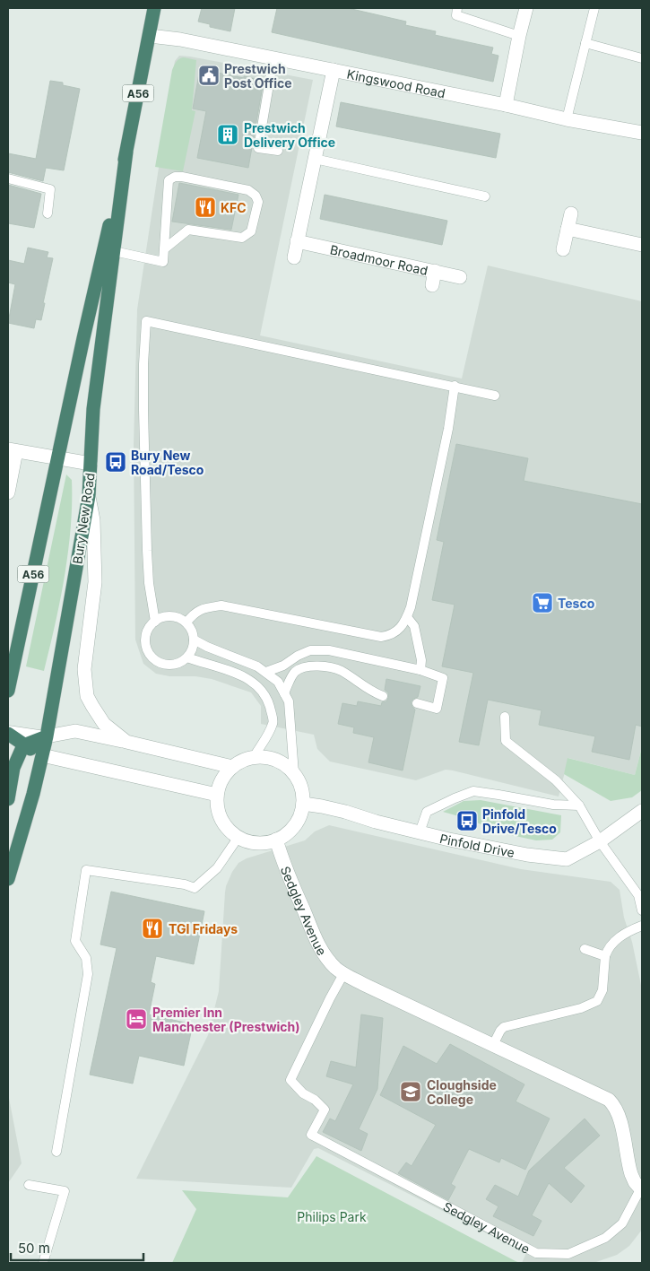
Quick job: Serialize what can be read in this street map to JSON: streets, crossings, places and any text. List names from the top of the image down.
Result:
{
  "streets": {
    "highway": ["A56", "Bury New Road"],
    "street": [
      "Kingswood Road",
      "Broadmoor Road",
      "Pinfold Drive",
      "Sedgley Avenue"
    ]
  },
  "crossings": [
    ["Kingswood Road", "Bury New Road"],
    ["Pinfold Drive", "Sedgley Avenue"]
  ],
  "parks": ["Philips Park"],
  "places": {
    "public building": ["Prestwich Post Office"],
    "building": ["Prestwich Delivery Office"],
    "restaurant": ["KFC", "TGI Fridays"],
    "bus stop": ["Bury New Road/Tesco", "Pinfold Drive/Tesco"],
    "supermarket": ["Tesco"],
    "hotel": ["Premier Inn Manchester (Prestwich)"],
    "school or university": ["Cloughside College"]
  },
  "scale_bar": "50 m"
}
